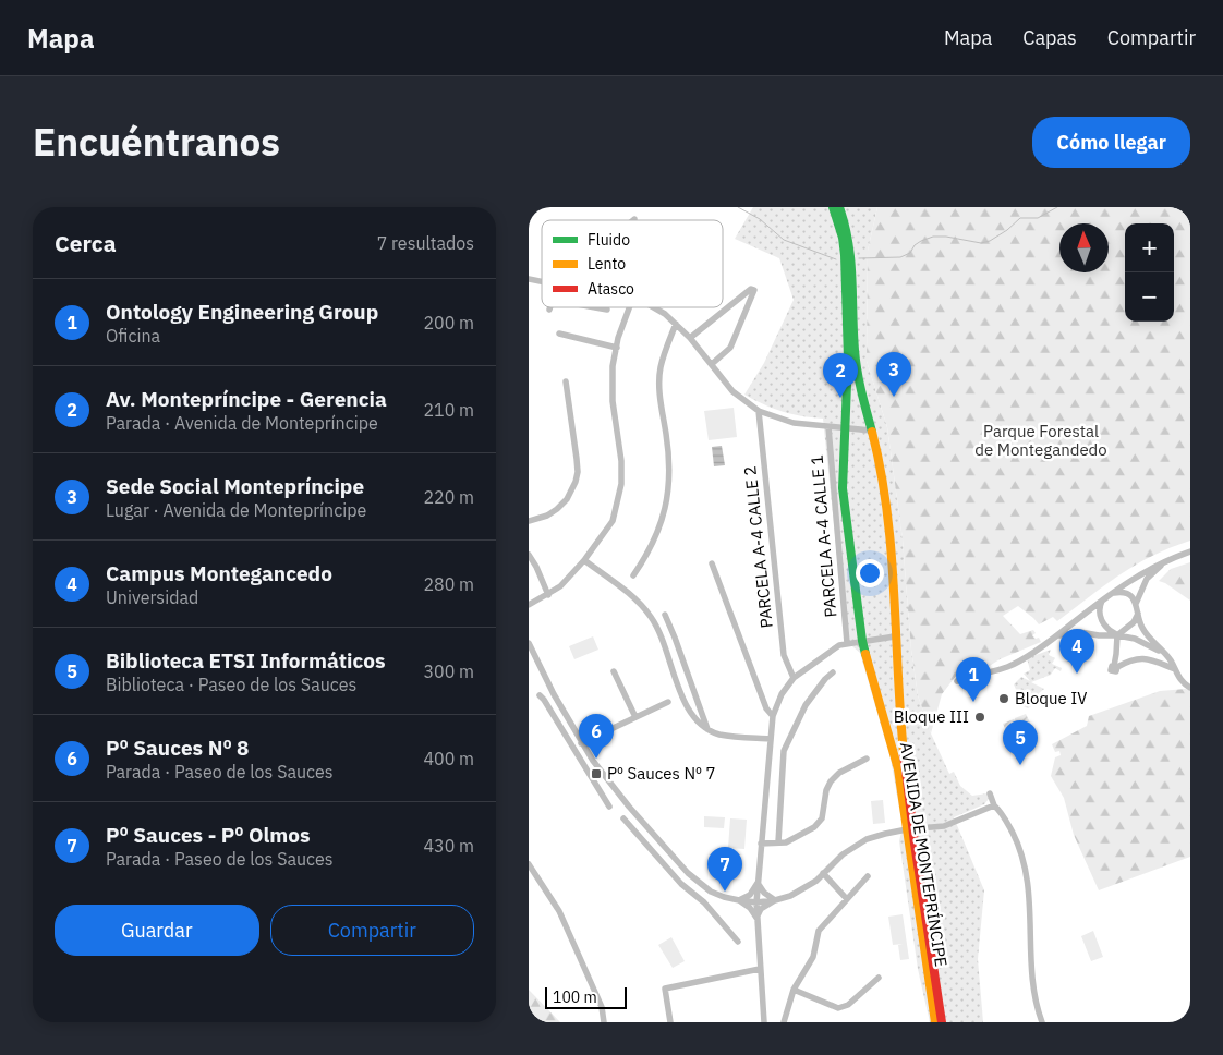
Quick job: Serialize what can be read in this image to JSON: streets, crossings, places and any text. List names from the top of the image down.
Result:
{
  "streets": {
    "street": ["PARCELA A-4 CALLE 1", "PARCELA A-4 CALLE 2", "AVENIDA DE MONTEPRÍNCIPE"]
  },
  "parks": ["Parque Forestal de Montegandedo"],
  "places": {
    "other": ["Bloque IV", "Bloque III"],
    "transit": ["Pº Sauces Nº 7"]
  },
  "legend": ["Fluido", "Lento", "Atasco"],
  "scale_bar": "100 m",
  "north": "top",
  "page": {
    "header": "Mapa",
    "nav": ["Mapa", "Capas", "Compartir"],
    "title": "Encuéntranos",
    "buttons": [
      "Cómo llegar",
      ["Guardar", "Compartir"]
    ],
    "heading": ["Cerca", "7 resultados"],
    "map_buttons": ["+", "−"],
    "list": [
      {
        "mark": "1",
        "name": "Ontology Engineering Group",
        "note": "Oficina",
        "value": "200 m"
      },
      {
        "mark": "2",
        "name": "Av. Montepríncipe - Gerencia",
        "note": "Parada · Avenida de Montepríncipe",
        "value": "210 m"
      },
      {
        "mark": "3",
        "name": "Sede Social Montepríncipe",
        "note": "Lugar · Avenida de Montepríncipe",
        "value": "220 m"
      },
      {
        "mark": "4",
        "name": "Campus Montegancedo",
        "note": "Universidad",
        "value": "280 m"
      },
      {
        "mark": "5",
        "name": "Biblioteca ETSI Informáticos",
        "note": "Biblioteca · Paseo de los Sauces",
        "value": "300 m"
      },
      {
        "mark": "6",
        "name": "Pº Sauces Nº 8",
        "note": "Parada · Paseo de los Sauces",
        "value": "400 m"
      },
      {
        "mark": "7",
        "name": "Pº Sauces - Pº Olmos",
        "note": "Parada · Paseo de los Sauces",
        "value": "430 m"
      }
    ],
    "pins": [
      "3",
      "2",
      "4",
      "1",
      "6",
      "5",
      "7"
    ],
    "scale": "100 m"
  }
}
